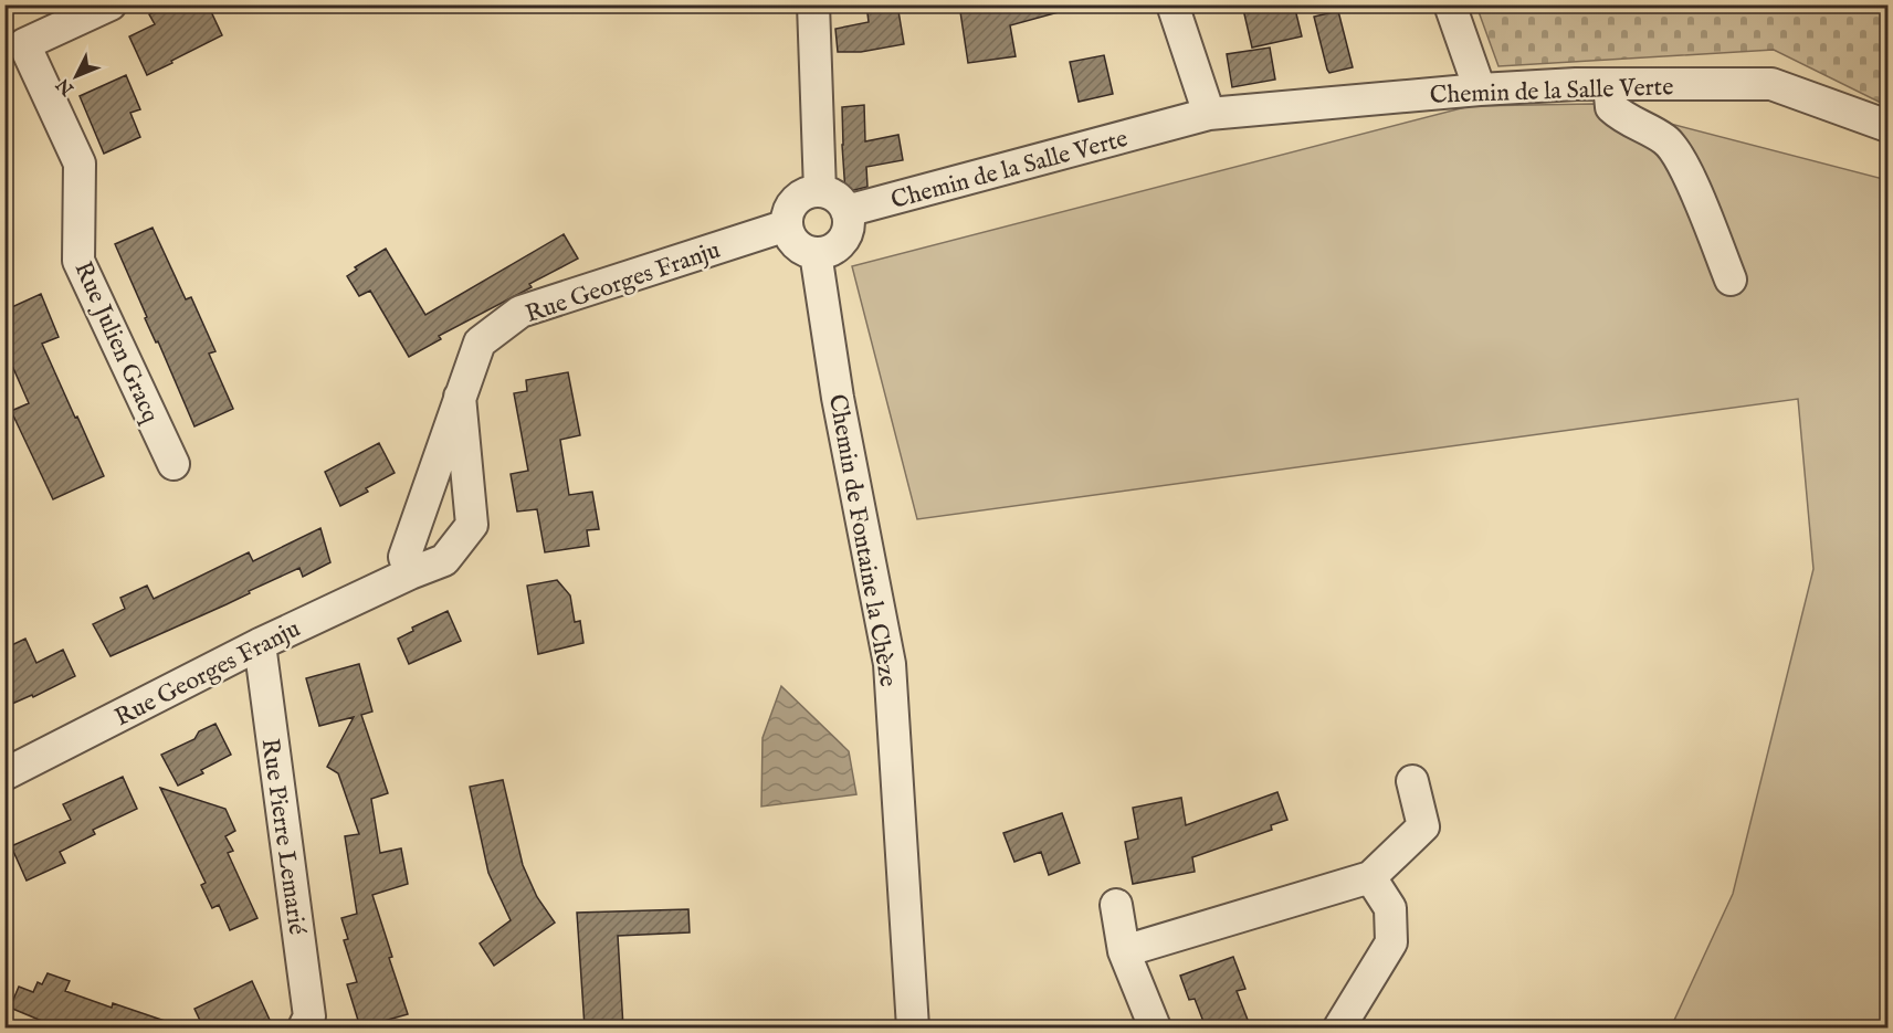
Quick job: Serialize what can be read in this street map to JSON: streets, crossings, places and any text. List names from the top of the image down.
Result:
{
  "streets": {
    "street": [
      "Chemin de la Salle Verte",
      "Rue Georges Franju",
      "Rue Julien Gracq",
      "Chemin de Fontaine la Chèze",
      "Rue Pierre Lemarié"
    ]
  },
  "crossings": [
    ["Chemin de la Salle Verte", "Rue Georges Franju"],
    ["Chemin de la Salle Verte", "Chemin de Fontaine la Chèze"],
    ["Rue Georges Franju", "Chemin de Fontaine la Chèze"],
    ["Rue Georges Franju", "Rue Pierre Lemarié"]
  ],
  "north": "bottom left"
}
